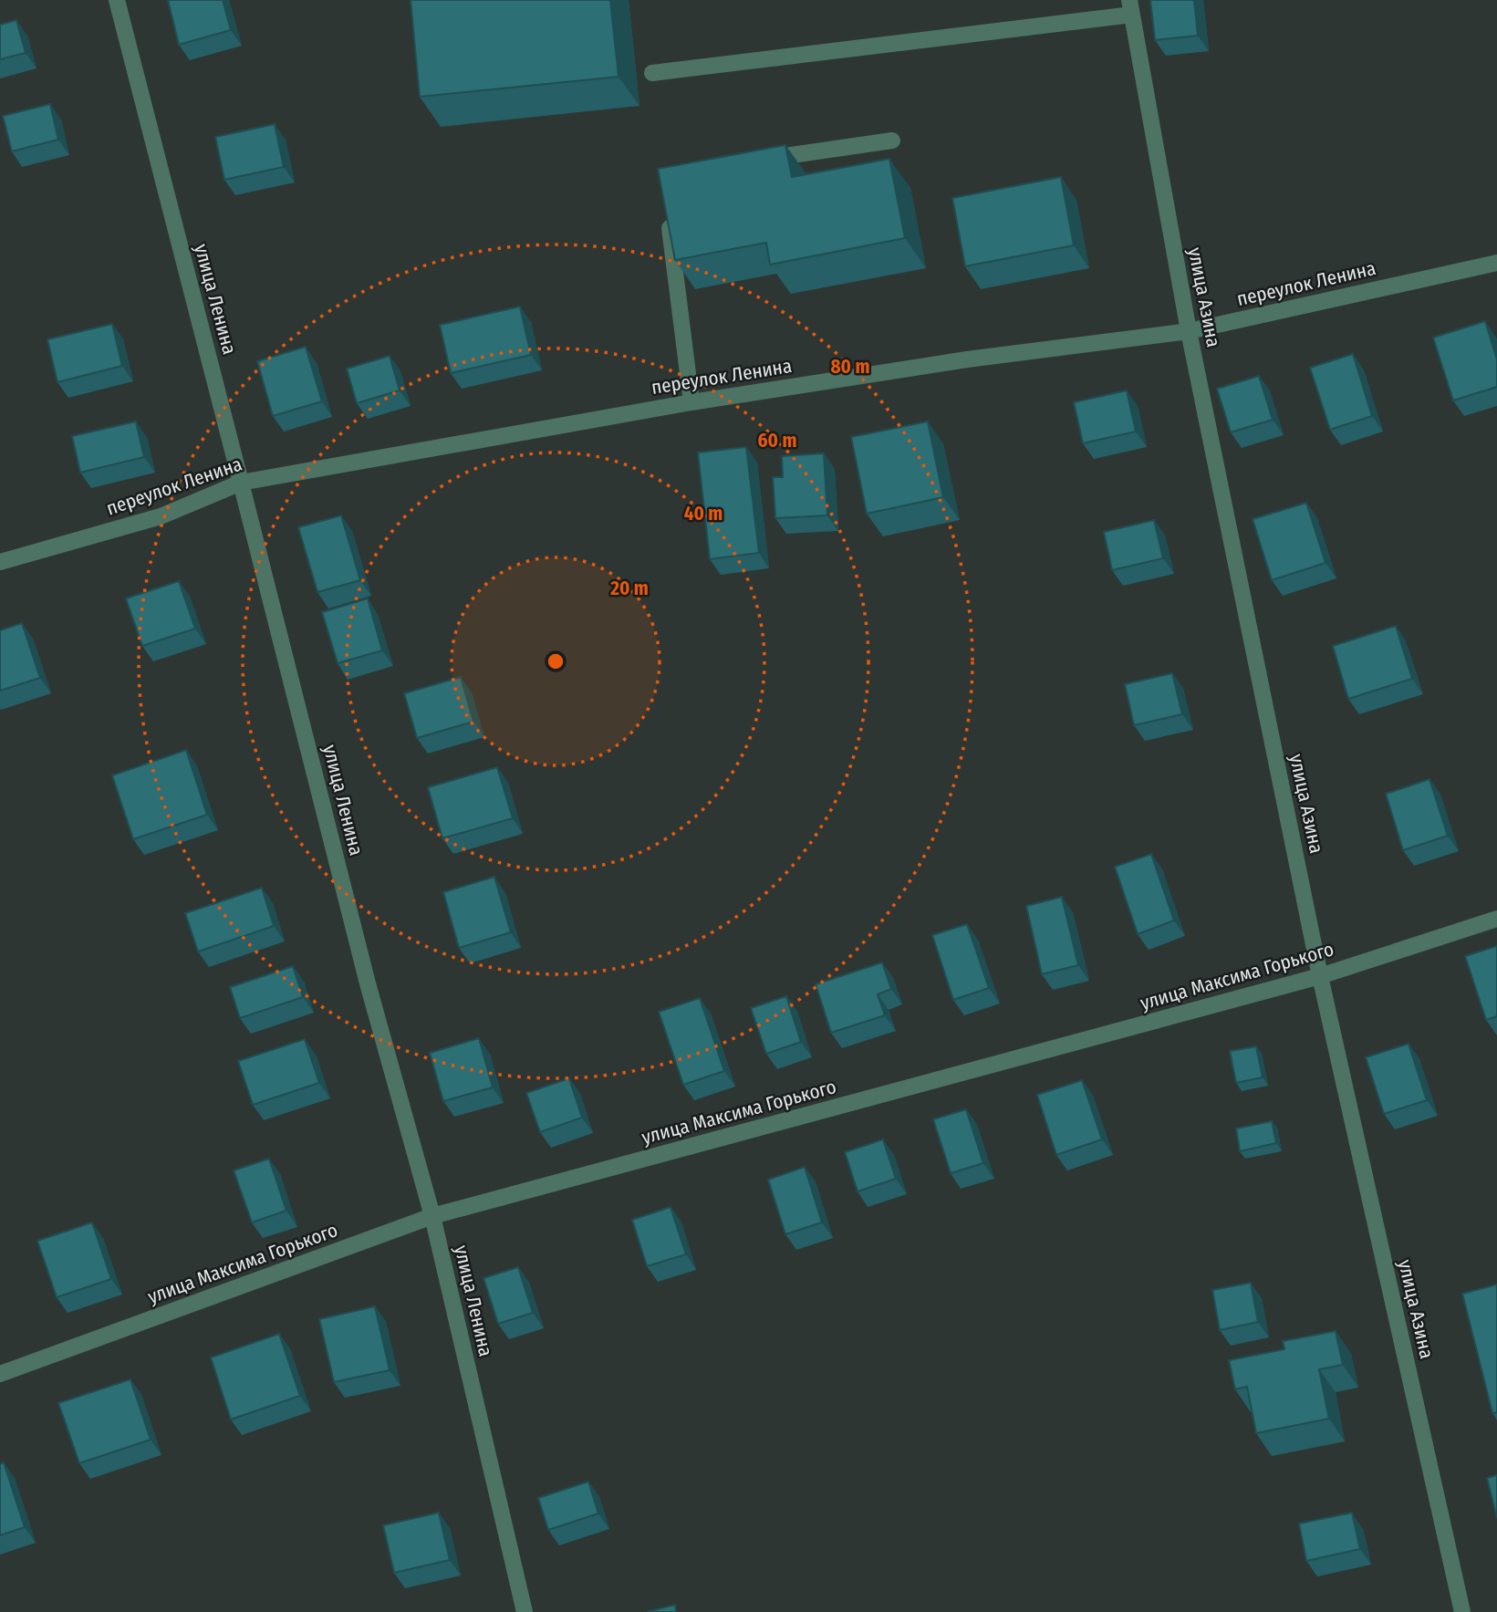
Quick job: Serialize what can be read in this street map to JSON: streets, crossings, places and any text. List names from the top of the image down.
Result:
{
  "streets": {
    "street": [
      "переулок Ленина",
      "улица Азина",
      "улица Ленина",
      "улица Максима Горького"
    ]
  },
  "crossings": [
    ["переулок Ленина", "улица Азина"],
    ["переулок Ленина", "улица Ленина"],
    ["улица Азина", "улица Максима Горького"],
    ["улица Ленина", "улица Максима Горького"]
  ],
  "rings": [
    "80 m",
    "60 m",
    "40 m",
    "20 m"
  ]
}
